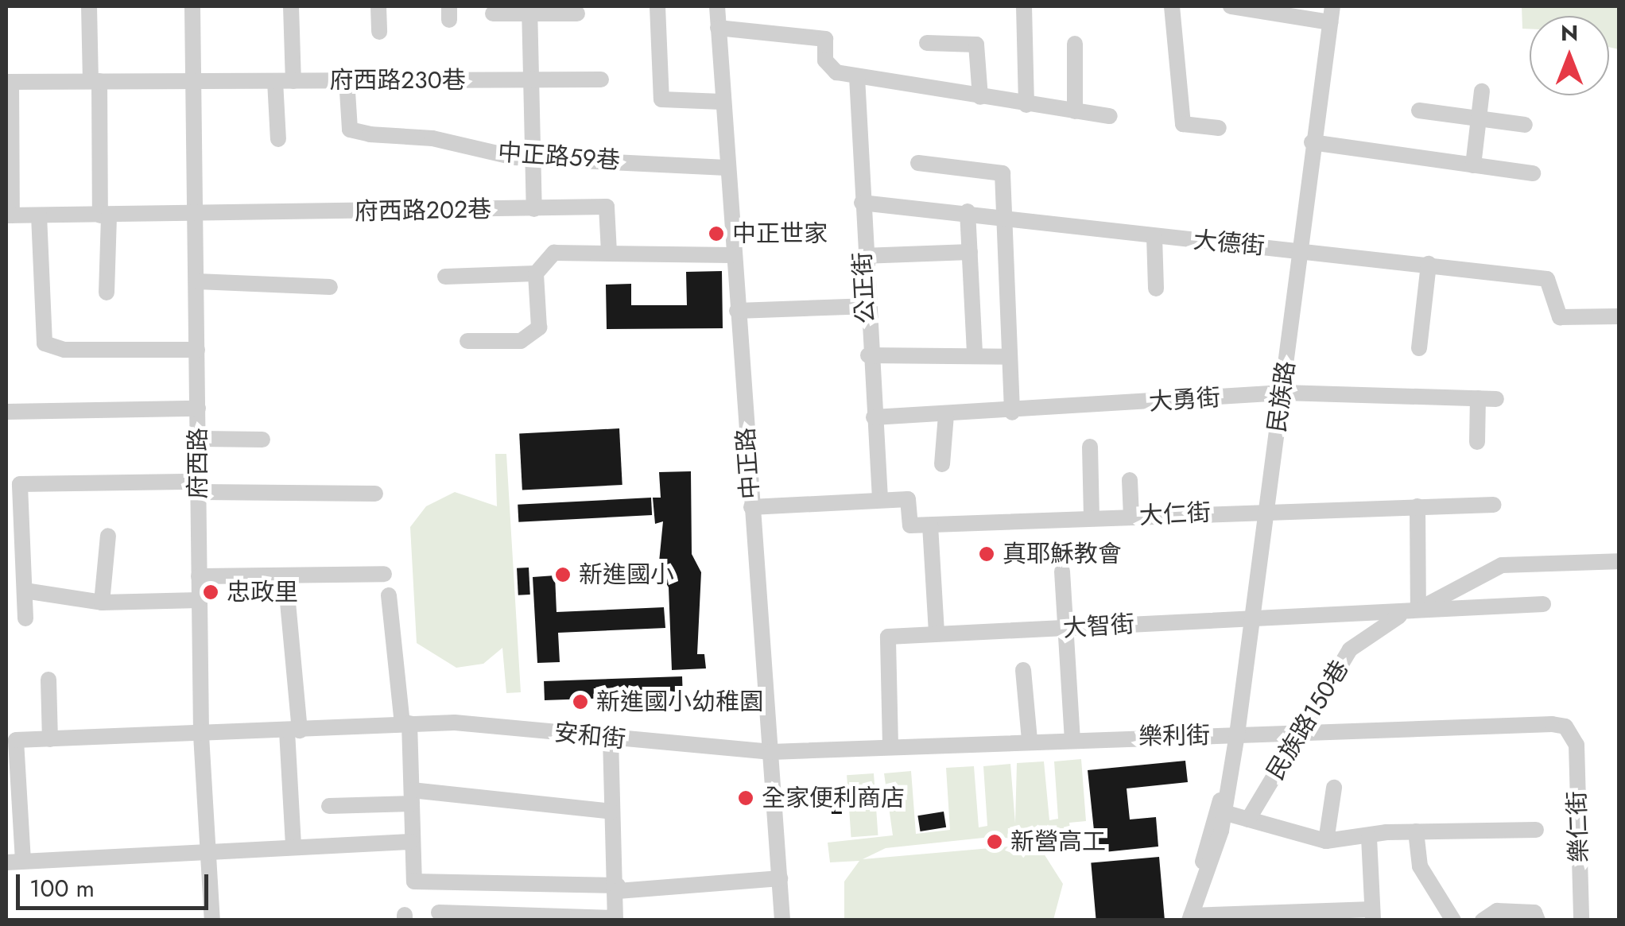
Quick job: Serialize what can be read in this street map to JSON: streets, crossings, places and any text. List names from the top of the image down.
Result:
{
  "streets": {
    "street": [
      "府西路230巷",
      "中正路59巷",
      "府西路202巷",
      "大德街",
      "公正街",
      "民族路",
      "大勇街",
      "府西路",
      "中正路",
      "大仁街",
      "大智街",
      "民族路150巷",
      "安和街",
      "樂利街",
      "樂仁街"
    ]
  },
  "crossings": [
    ["府西路230巷", "中正路59巷"],
    ["府西路230巷", "府西路"],
    ["中正路59巷", "中正路"],
    ["府西路202巷", "府西路"],
    ["大德街", "公正街"],
    ["大德街", "民族路"],
    ["公正街", "大勇街"],
    ["民族路", "大勇街"],
    ["民族路", "大仁街"],
    ["民族路", "大智街"],
    ["民族路", "樂利街"],
    ["府西路", "安和街"],
    ["中正路", "安和街"],
    ["中正路", "樂利街"],
    ["大智街", "民族路150巷"],
    ["大智街", "樂利街"],
    ["民族路150巷", "樂利街"],
    ["安和街", "樂利街"],
    ["樂利街", "樂仁街"]
  ],
  "places": [
    "中正世家",
    "真耶穌教會",
    "新進國小",
    "忠政里",
    "新進國小幼稚園",
    "全家便利商店",
    "新營高工"
  ],
  "scale_bar": "100 m",
  "north": "top"
}
